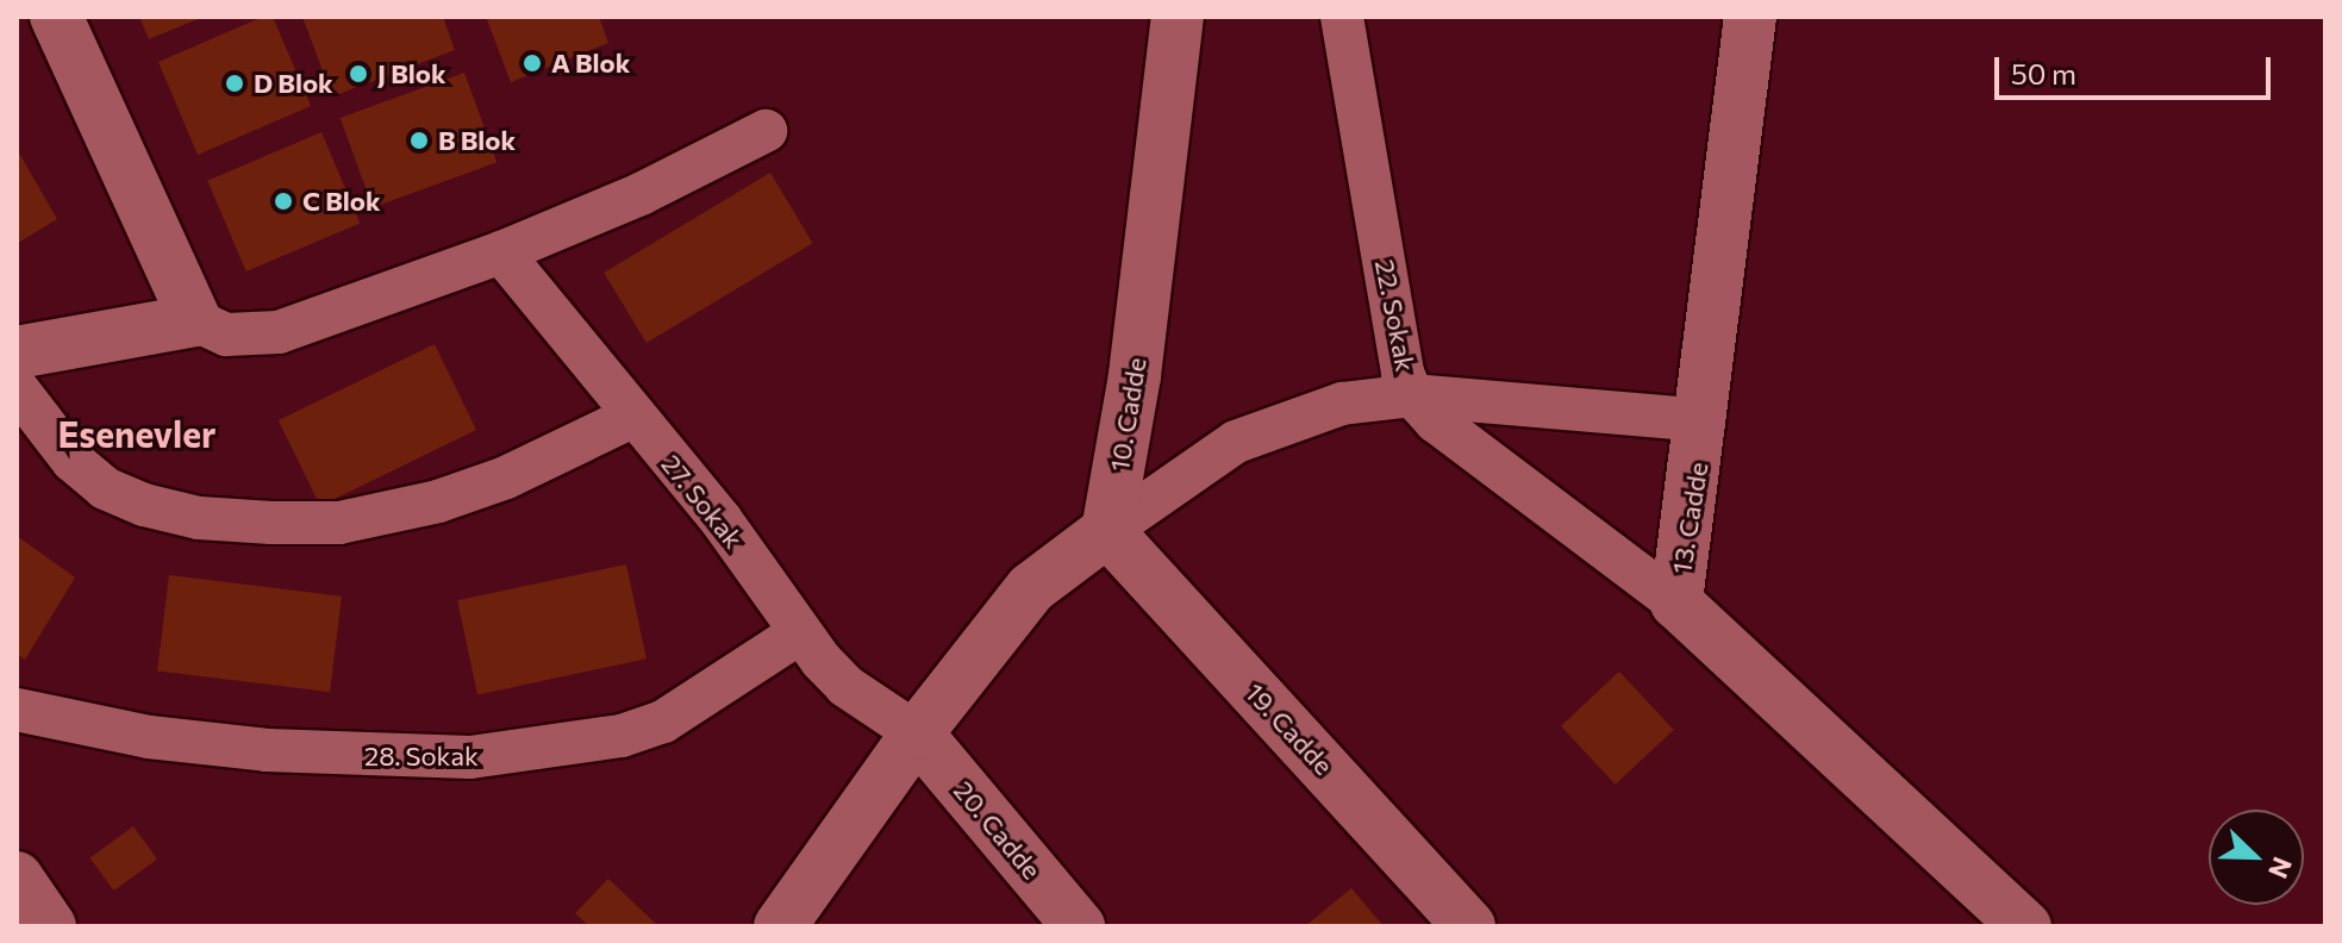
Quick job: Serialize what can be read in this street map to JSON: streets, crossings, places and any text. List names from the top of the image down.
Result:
{
  "streets": {
    "street": [
      "22. Sokak",
      "10. Cadde",
      "27. Sokak",
      "13. Cadde",
      "19. Cadde",
      "28. Sokak",
      "20. Cadde"
    ]
  },
  "crossings": [
    ["22. Sokak", "13. Cadde"],
    ["10. Cadde", "19. Cadde"],
    ["27. Sokak", "28. Sokak"],
    ["27. Sokak", "20. Cadde"]
  ],
  "districts": ["Esenevler"],
  "places": [
    "A Blok",
    "J Blok",
    "D Blok",
    "B Blok",
    "C Blok"
  ],
  "scale_bar": "50 m",
  "north": "bottom right"
}
